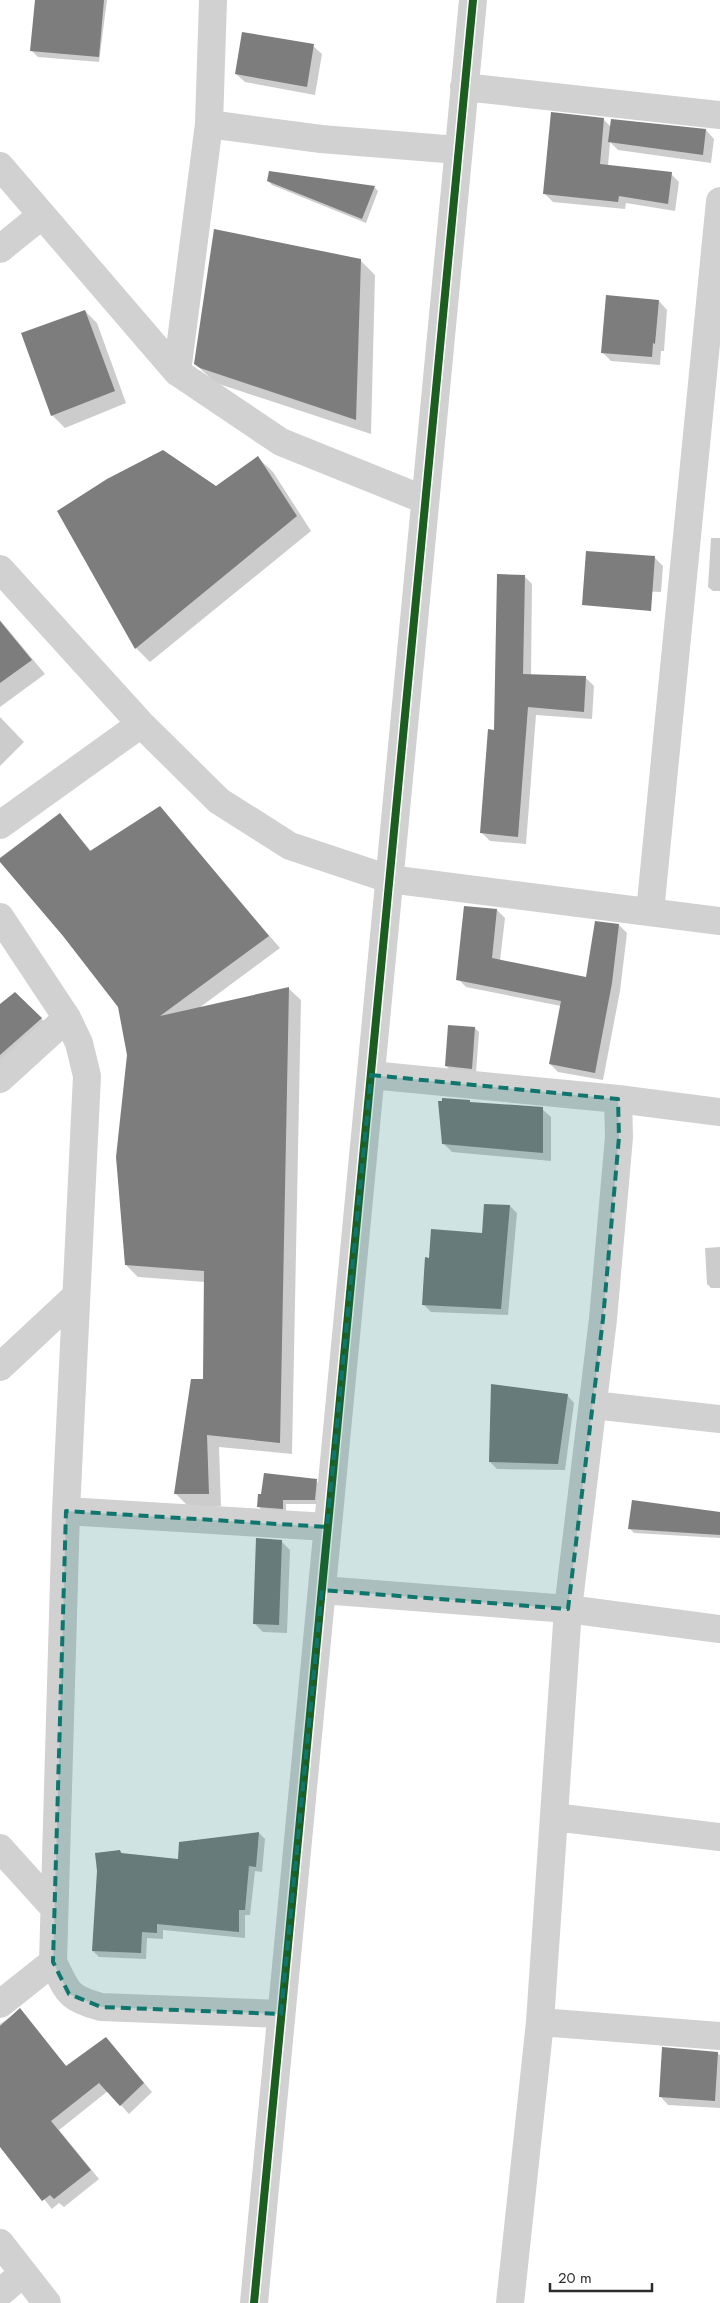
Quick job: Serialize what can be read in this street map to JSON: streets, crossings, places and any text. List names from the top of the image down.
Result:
{
  "scale_bar": "20 m"
}
